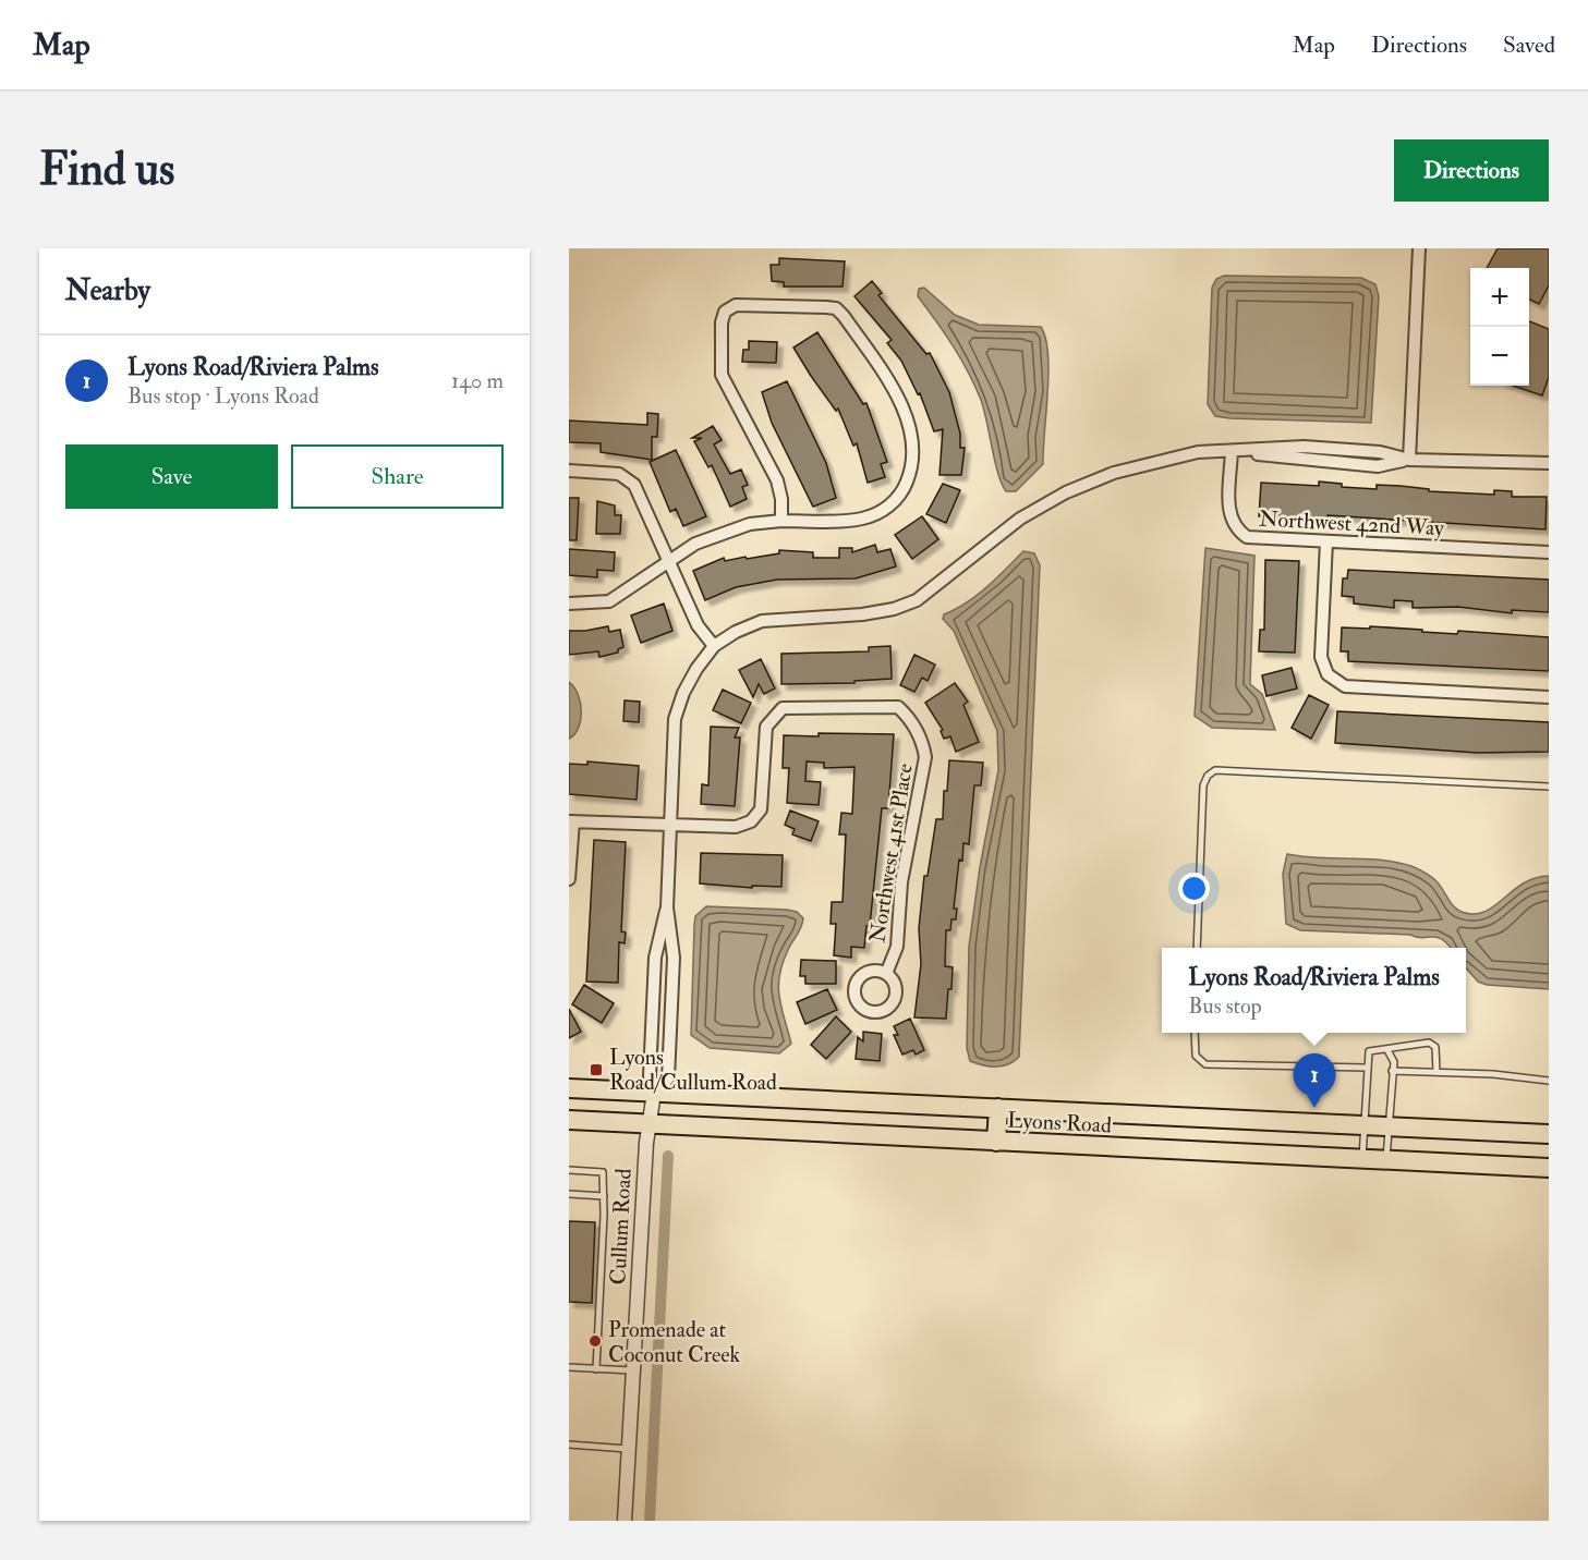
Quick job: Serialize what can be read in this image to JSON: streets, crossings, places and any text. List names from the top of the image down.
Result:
{
  "streets": {
    "main road": ["Lyons Road"],
    "street": ["Northwest 42nd Way", "Northwest 41st Place", "Cullum Road"]
  },
  "crossings": [
    ["Lyons Road", "Cullum Road"]
  ],
  "places": {
    "transit": ["Lyons Road/Cullum Road"],
    "other": ["Promenade at Coconut Creek"]
  },
  "page": {
    "header": "Map",
    "nav": ["Map", "Directions", "Saved"],
    "buttons": [
      "Directions",
      ["Save", "Share"]
    ],
    "title": "Find us",
    "heading": "Nearby",
    "map_buttons": ["+", "−"],
    "list": [
      {
        "mark": "1",
        "name": "Lyons Road/Riviera Palms",
        "note": "Bus stop · Lyons Road",
        "value": "140 m"
      }
    ],
    "popup": ["Lyons Road/Riviera Palms", "Bus stop"],
    "pins": "1"
  }
}
